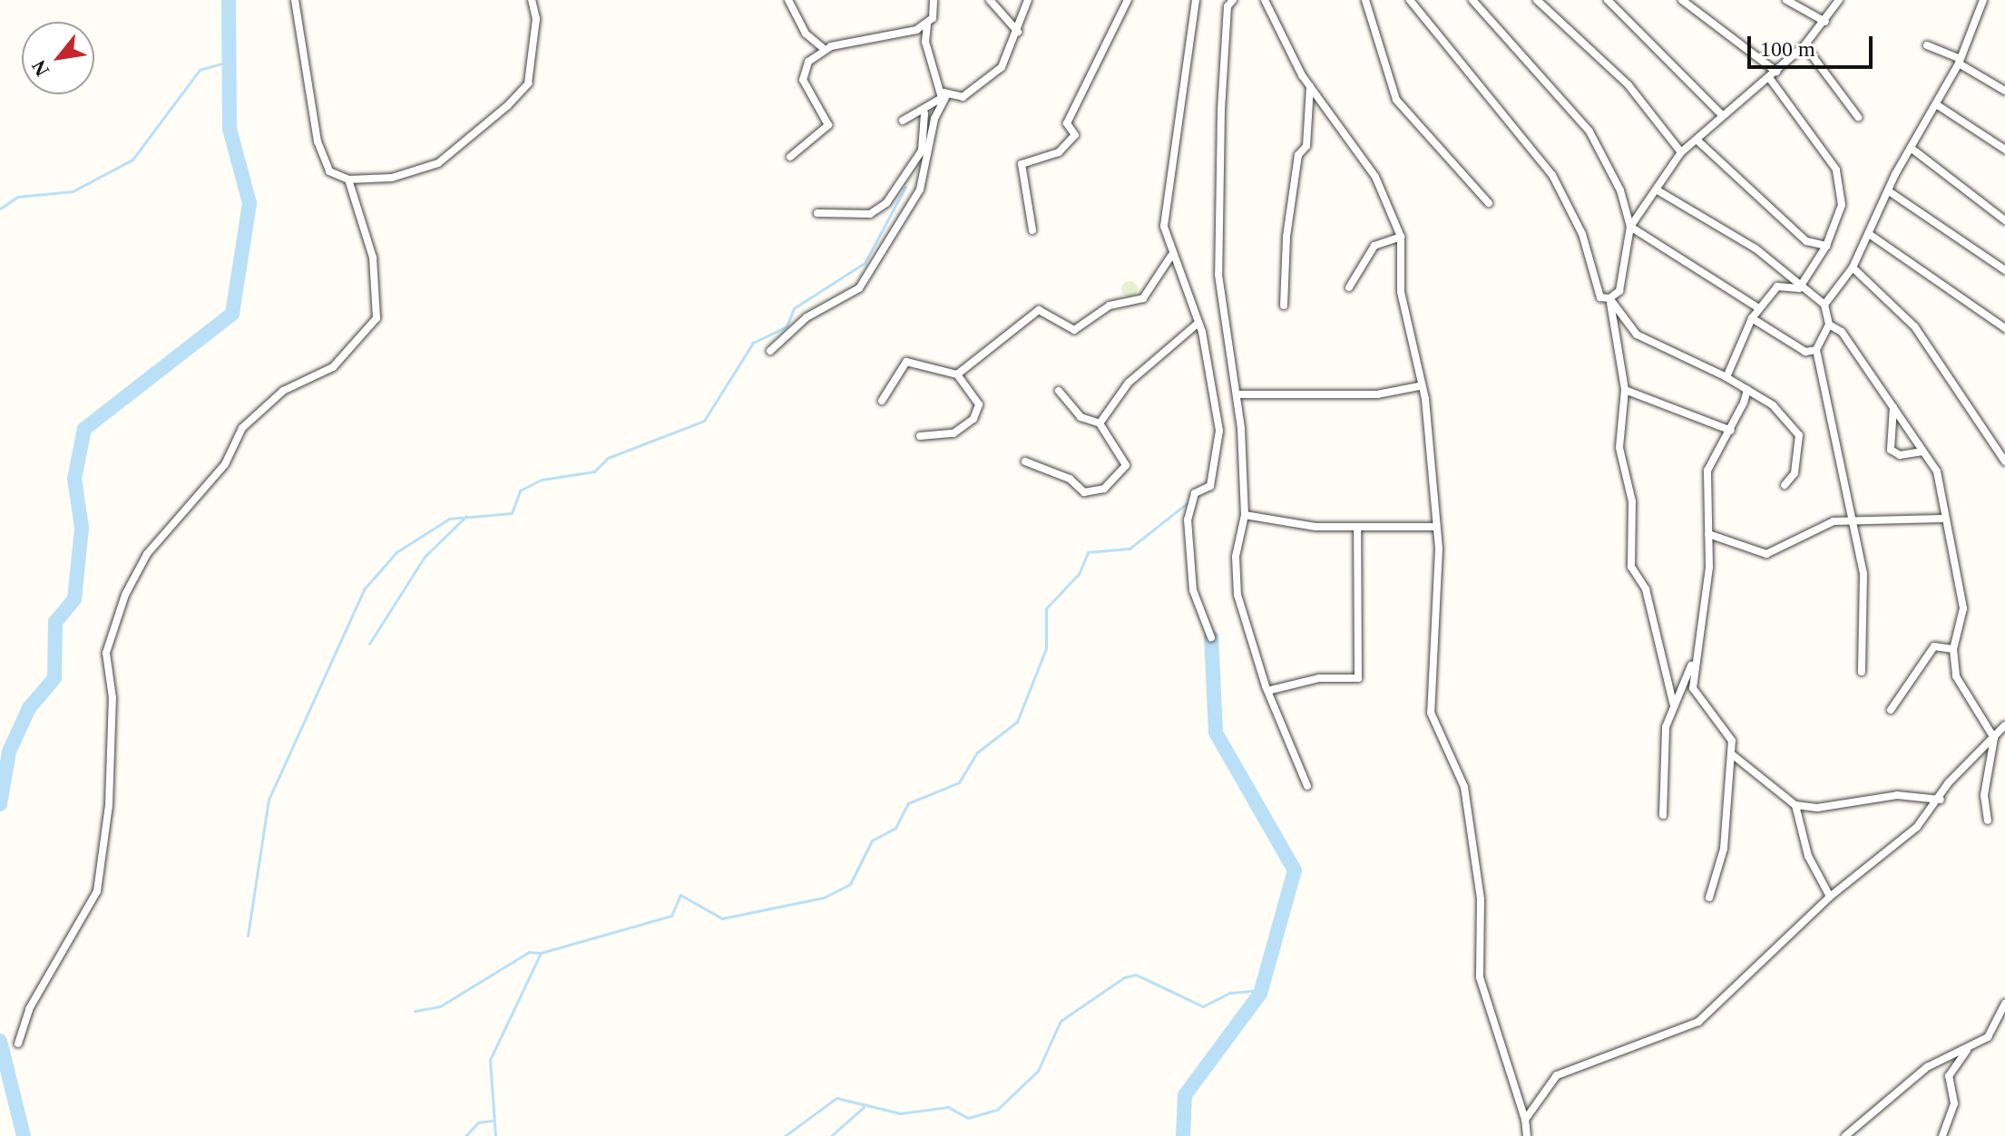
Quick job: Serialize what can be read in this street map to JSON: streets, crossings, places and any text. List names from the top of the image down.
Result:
{
  "scale_bar": "100 m",
  "north": "bottom left"
}
